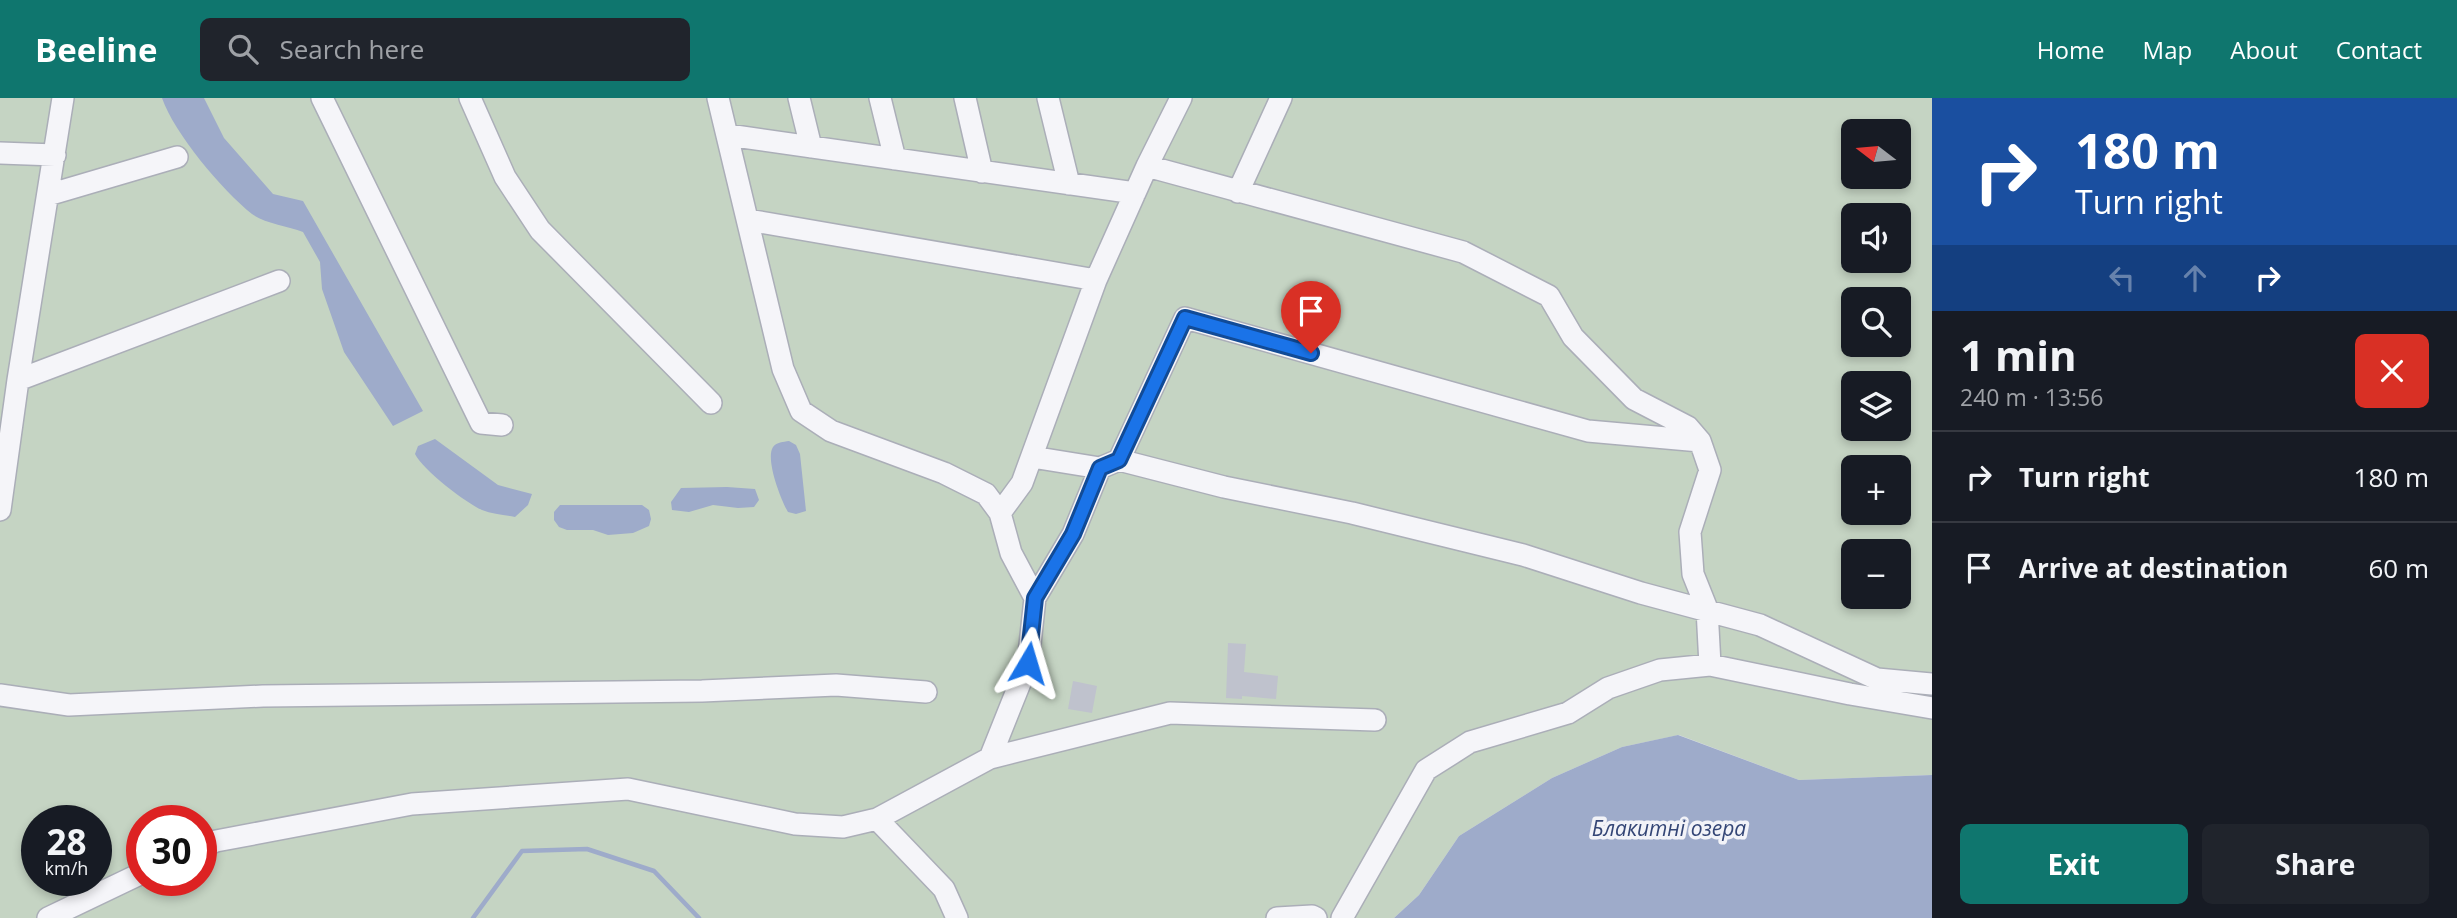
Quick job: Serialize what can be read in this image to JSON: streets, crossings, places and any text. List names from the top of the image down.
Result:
{
  "water": ["Блакитні озера"],
  "north": "left",
  "page": {
    "header": "Beeline",
    "search": "Search here",
    "nav": [
      "Home",
      "Map",
      "About",
      "Contact"
    ],
    "turn": ["180 m", "Turn right"],
    "map_buttons": ["+", "−"],
    "heading": ["1 min", "240 m · 13:56"],
    "list": [
      {
        "name": "Turn right",
        "value": "180 m"
      },
      {
        "name": "Arrive at destination",
        "value": "60 m"
      }
    ],
    "speed": "28 km/h",
    "limit": "30",
    "buttons": ["Exit", "Share"]
  }
}
